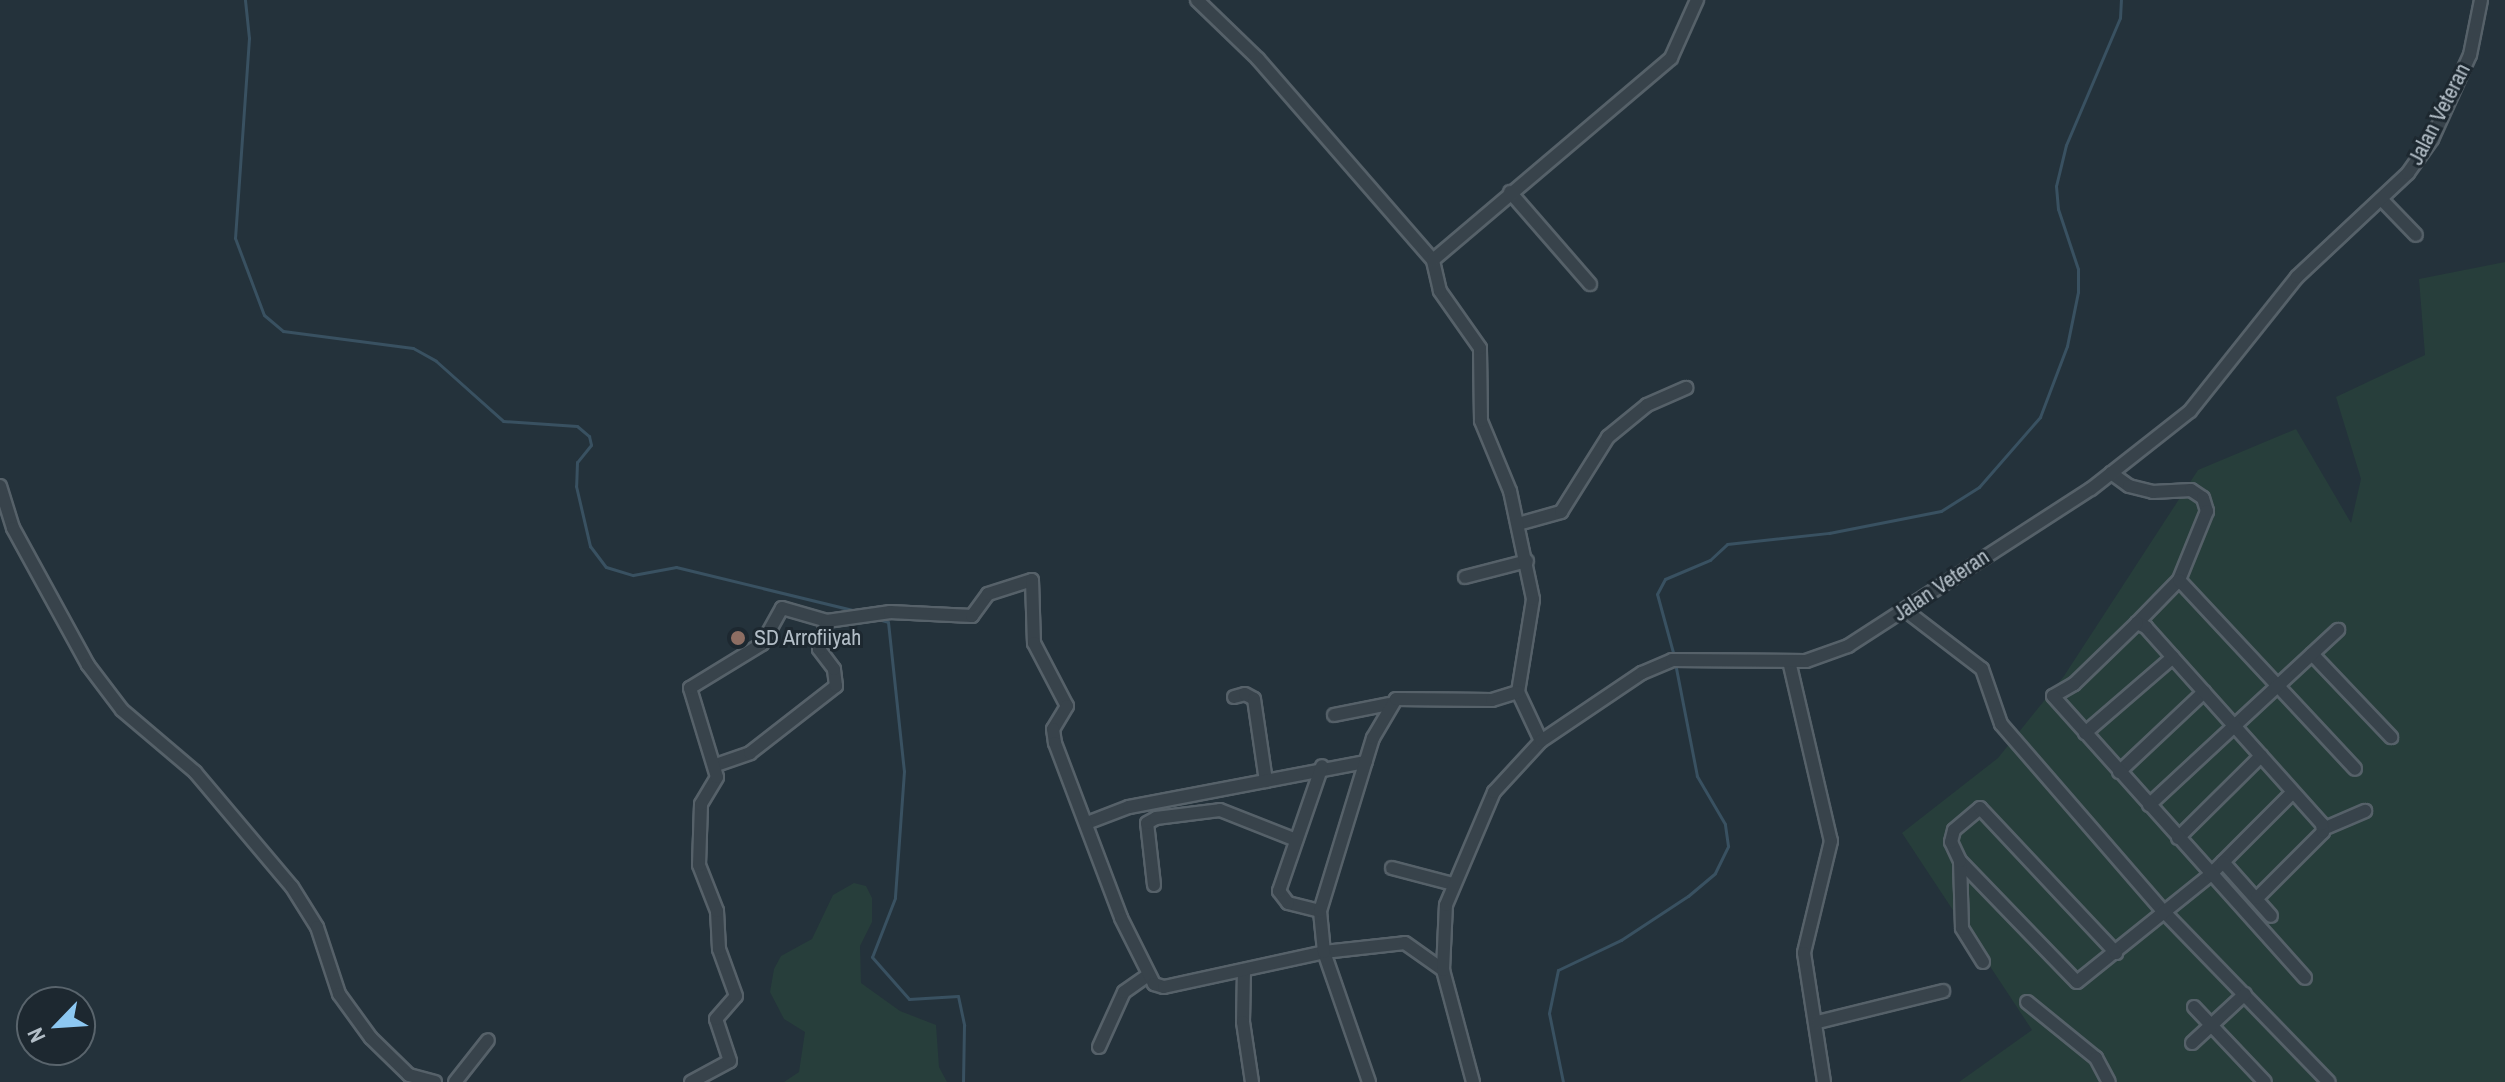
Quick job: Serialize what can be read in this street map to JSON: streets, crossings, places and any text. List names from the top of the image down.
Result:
{
  "streets": {
    "street": ["Jalan Veteran"]
  },
  "places": ["SD Arrofiiyah"],
  "north": "bottom left"
}
